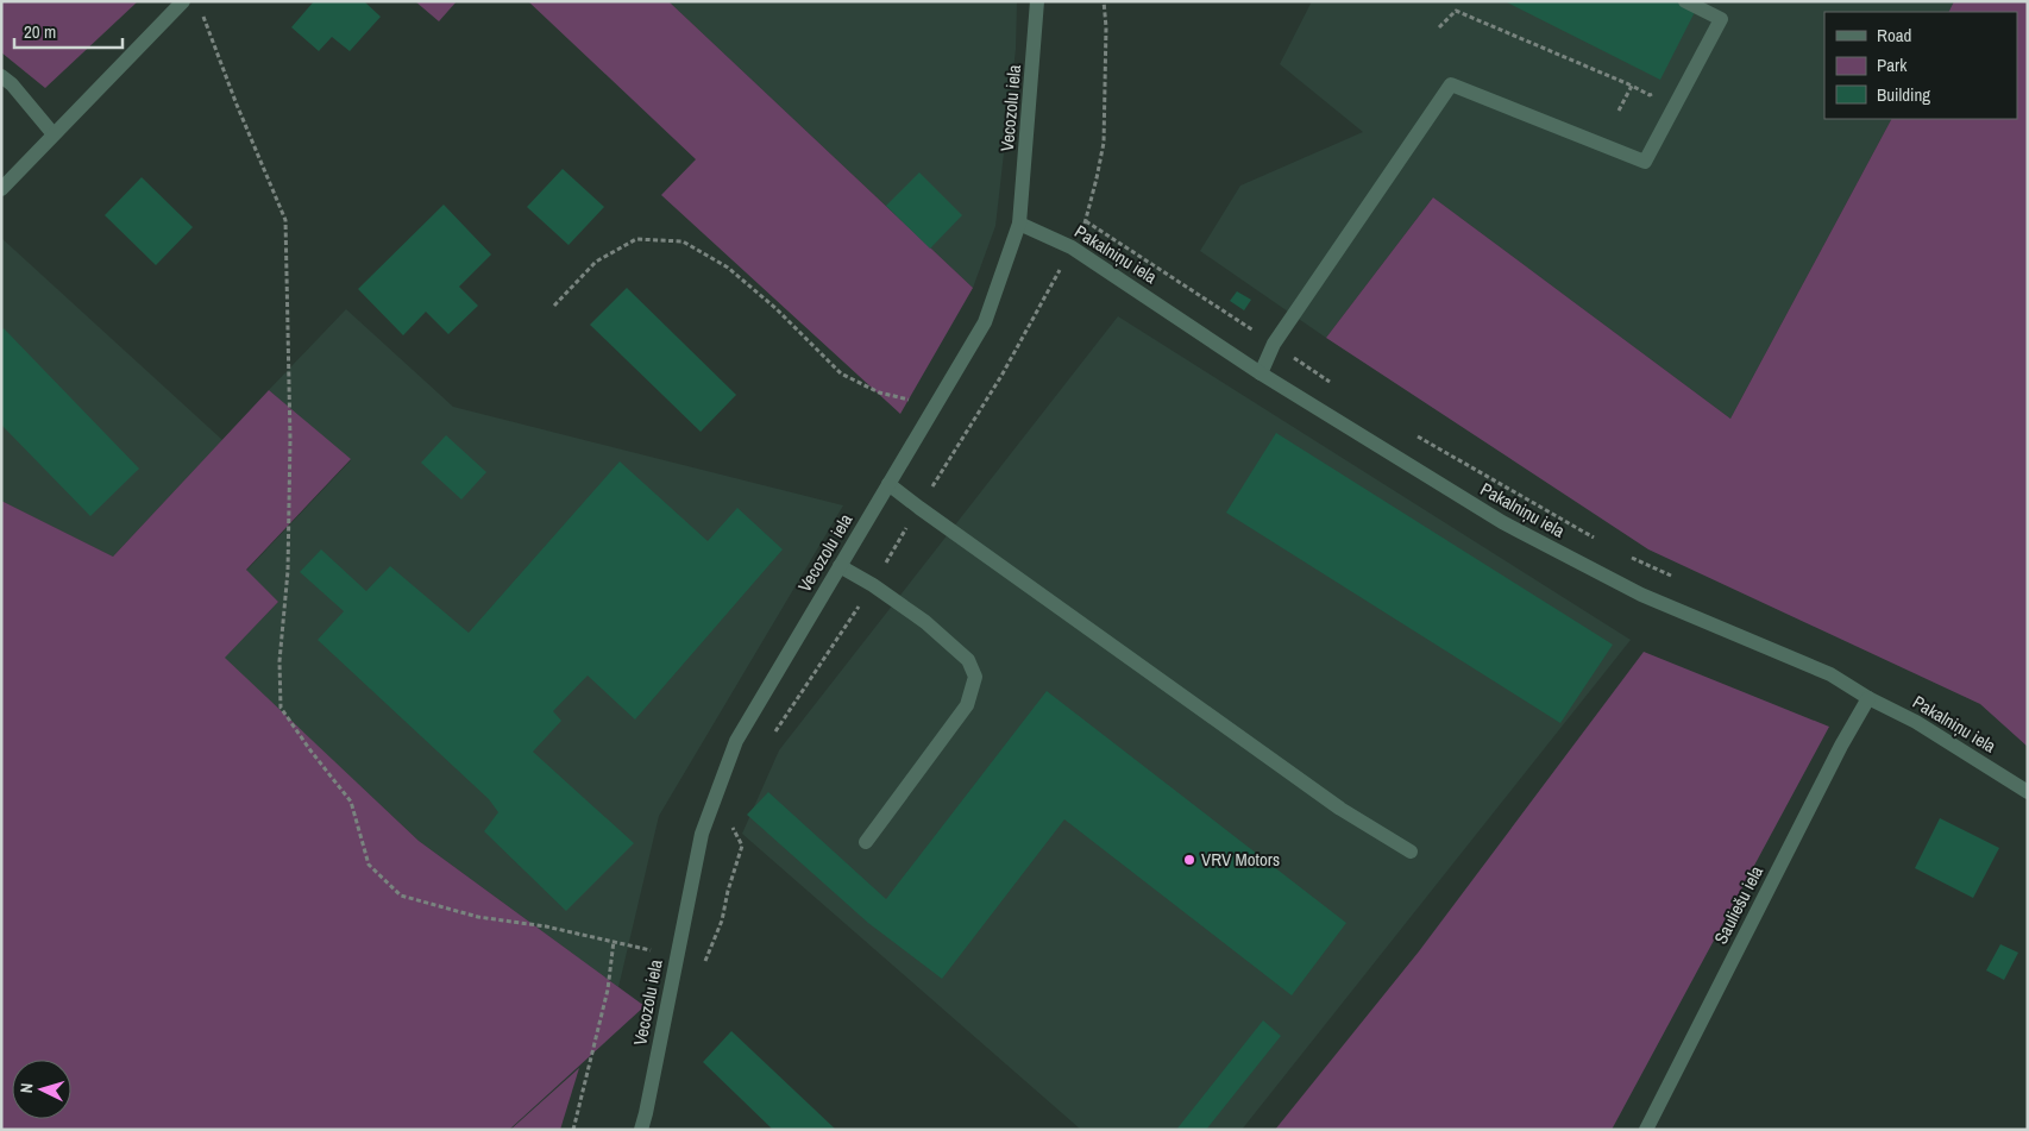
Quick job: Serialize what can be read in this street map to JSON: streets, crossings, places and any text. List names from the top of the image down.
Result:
{
  "streets": {
    "street": ["Vecozolu iela", "Pakalniņu iela", "Sauliešu iela"]
  },
  "crossings": [
    ["Vecozolu iela", "Pakalniņu iela"],
    ["Pakalniņu iela", "Sauliešu iela"]
  ],
  "places": ["VRV Motors"],
  "legend": ["Road", "Park", "Building"],
  "scale_bar": "20 m",
  "north": "left"
}
